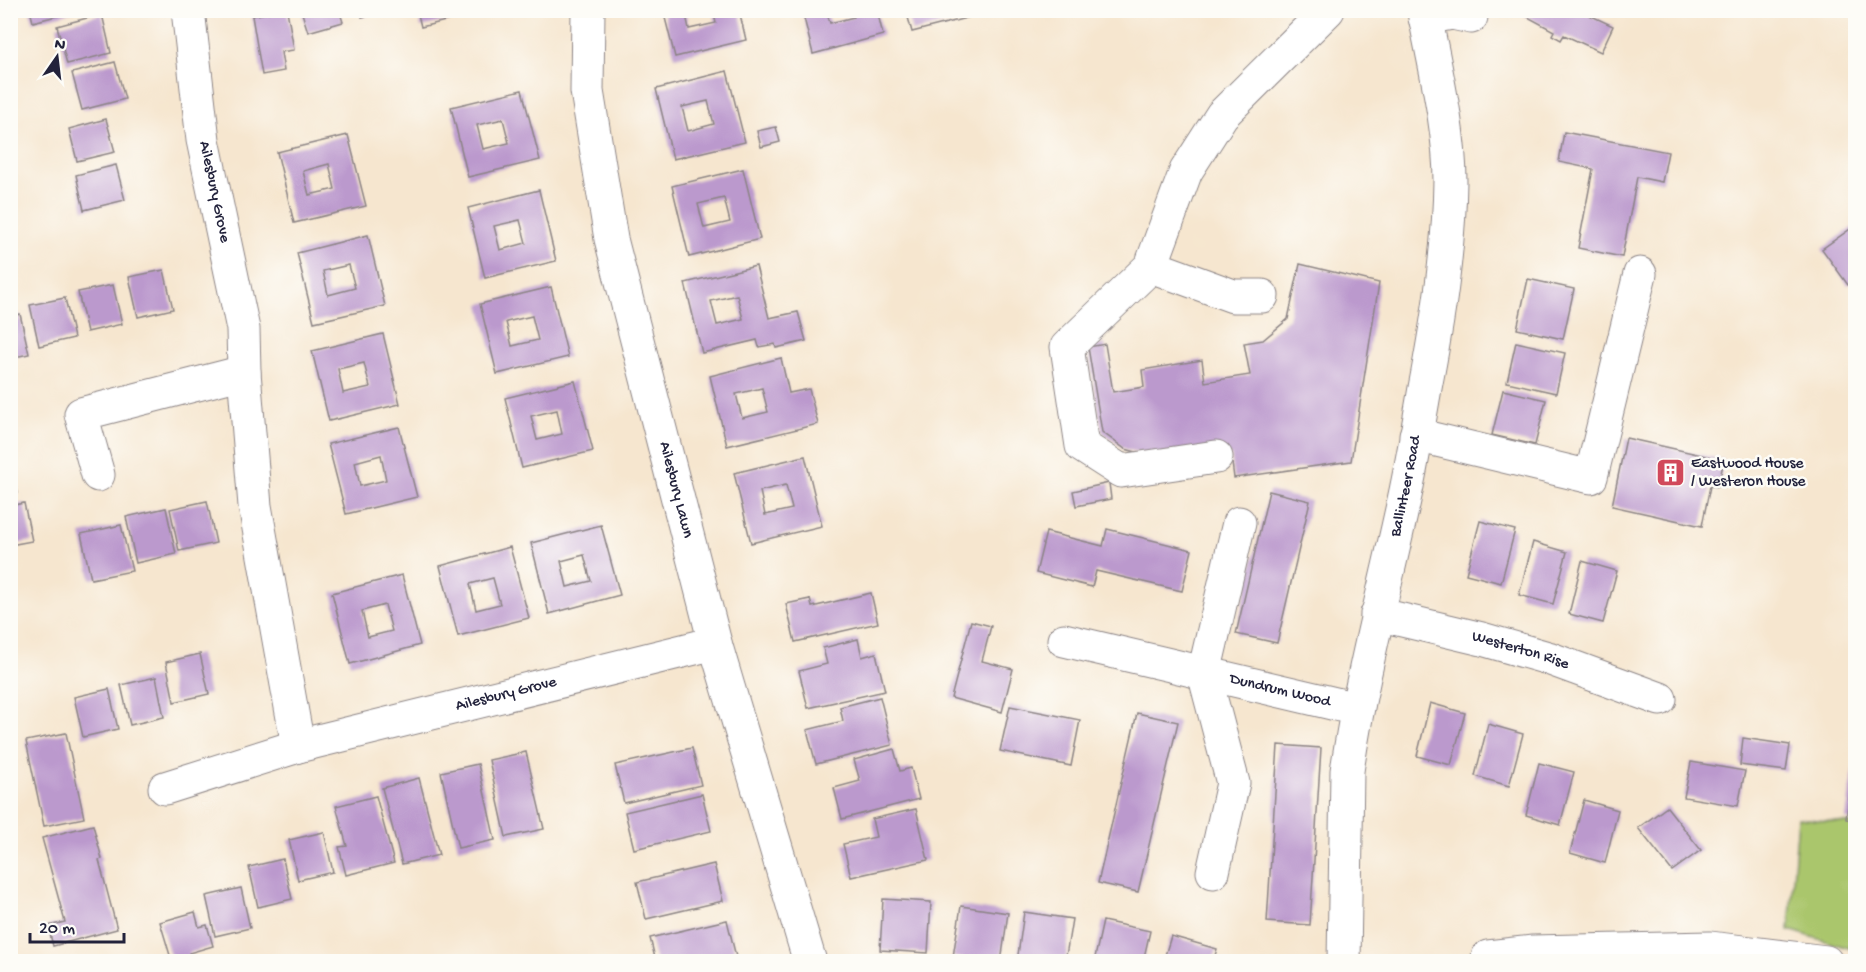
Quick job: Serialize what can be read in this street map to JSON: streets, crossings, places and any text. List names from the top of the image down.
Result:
{
  "streets": {
    "street": [
      "Ailesbury Grove",
      "Ballinteer Road",
      "Ailesbury Lawn",
      "Westerton Rise",
      "Dundrum Wood"
    ]
  },
  "crossings": [
    ["Ailesbury Grove", "Ailesbury Lawn"],
    ["Ballinteer Road", "Westerton Rise"],
    ["Ballinteer Road", "Dundrum Wood"]
  ],
  "places": {
    "building": ["Eastwood House / Westeron House"]
  },
  "scale_bar": "20 m",
  "north": "top"
}
